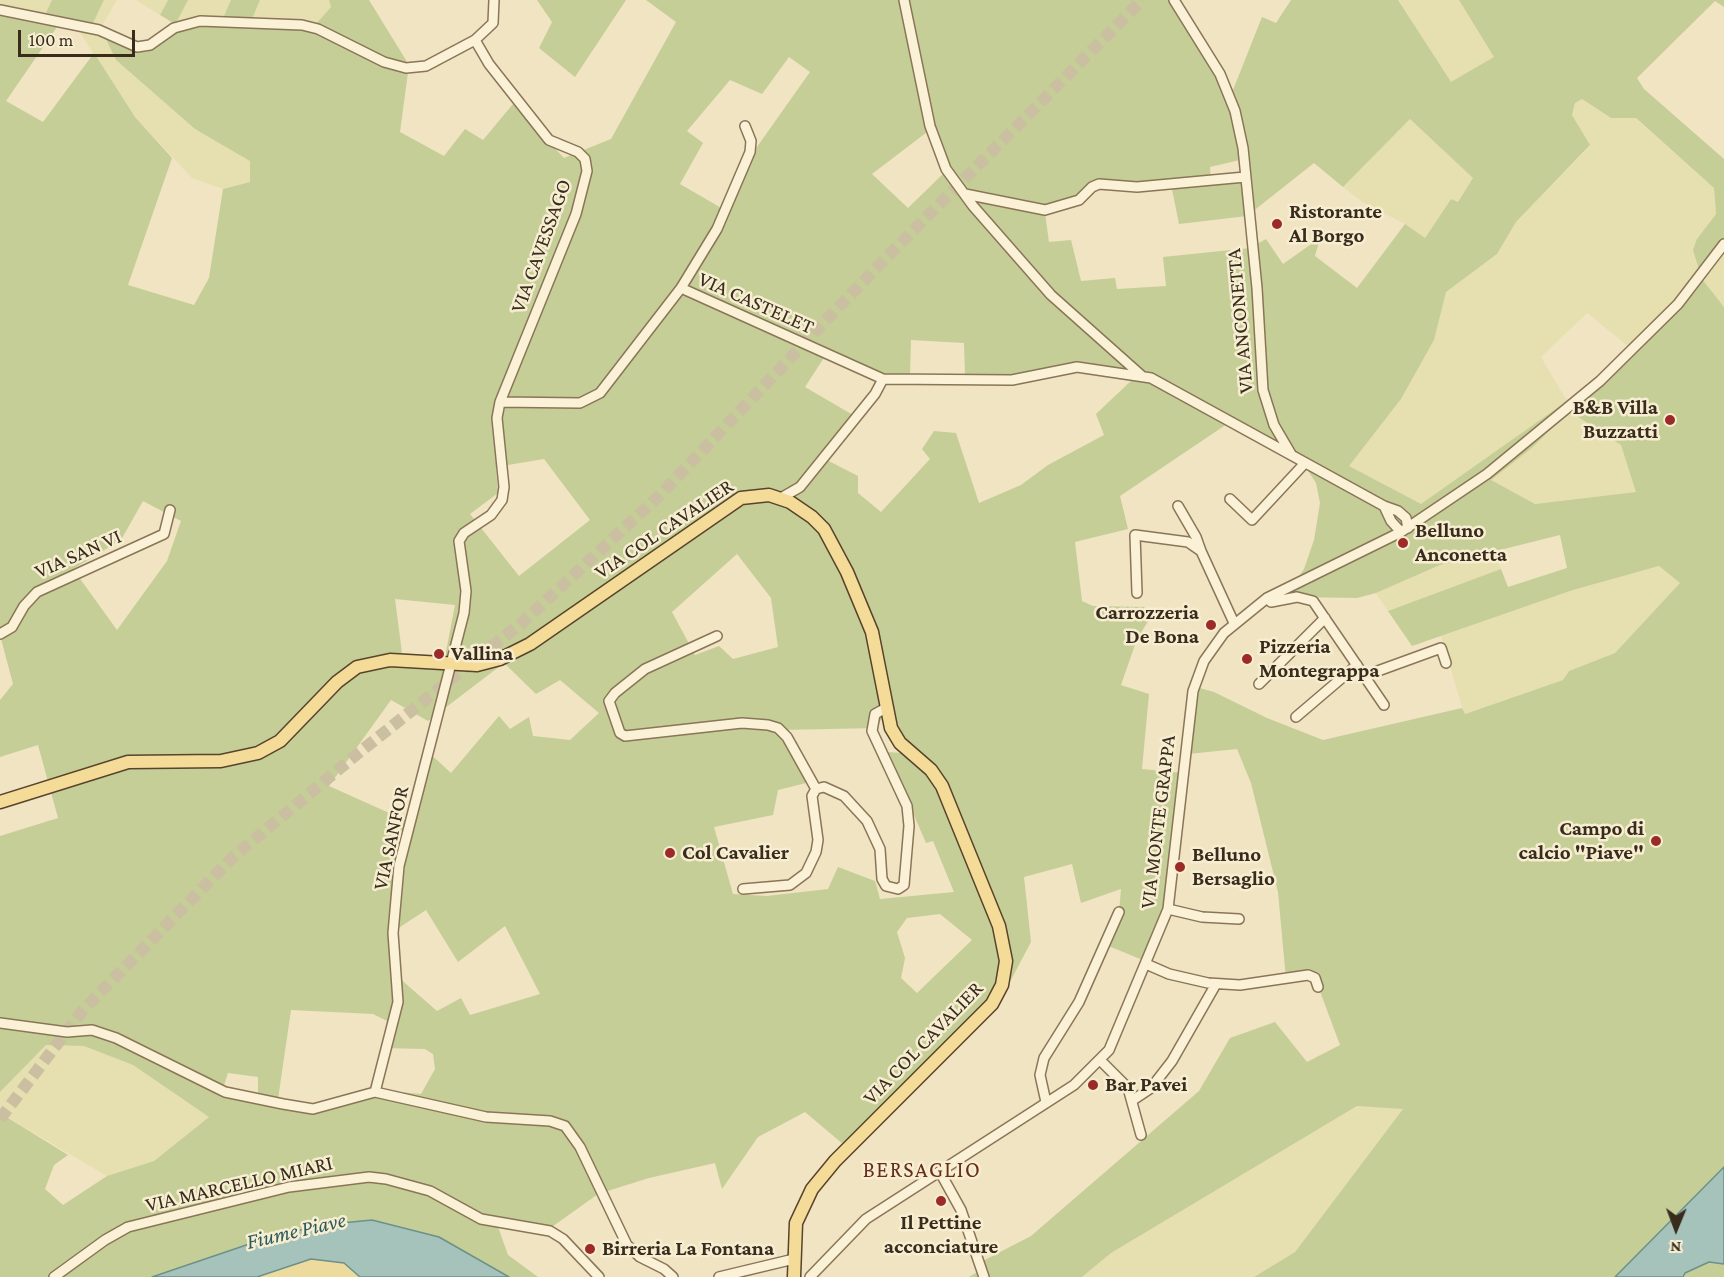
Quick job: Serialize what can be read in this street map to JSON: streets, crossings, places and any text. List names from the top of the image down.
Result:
{
  "streets": {
    "main road": ["VIA COL CAVALIER"],
    "street": [
      "VIA CAVESSAGO",
      "VIA CASTELET",
      "VIA ANCONETTA",
      "VIA SAN VI",
      "VIA MONTE GRAPPA",
      "VIA SANFOR",
      "VIA MARCELLO MIARI"
    ]
  },
  "crossings": [
    ["VIA CAVESSAGO", "VIA COL CAVALIER"],
    ["VIA CAVESSAGO", "VIA SANFOR"],
    ["VIA CASTELET", "VIA ANCONETTA"],
    ["VIA ANCONETTA", "VIA MONTE GRAPPA"],
    ["VIA COL CAVALIER", "VIA SANFOR"]
  ],
  "districts": ["BERSAGLIO"],
  "water": ["Fiume Piave"],
  "places": [
    "Ristorante Al Borgo",
    "B&B Villa Buzzatti",
    "Belluno Anconetta",
    "Carrozzeria De Bona",
    "Vallina",
    "Pizzeria Montegrappa",
    "Campo di calcio \"Piave\"",
    "Col Cavalier",
    "Belluno Bersaglio",
    "Bar Pavei",
    "Il Pettine acconciature",
    "Birreria La Fontana"
  ],
  "scale_bar": "100 m",
  "north": "bottom"
}
